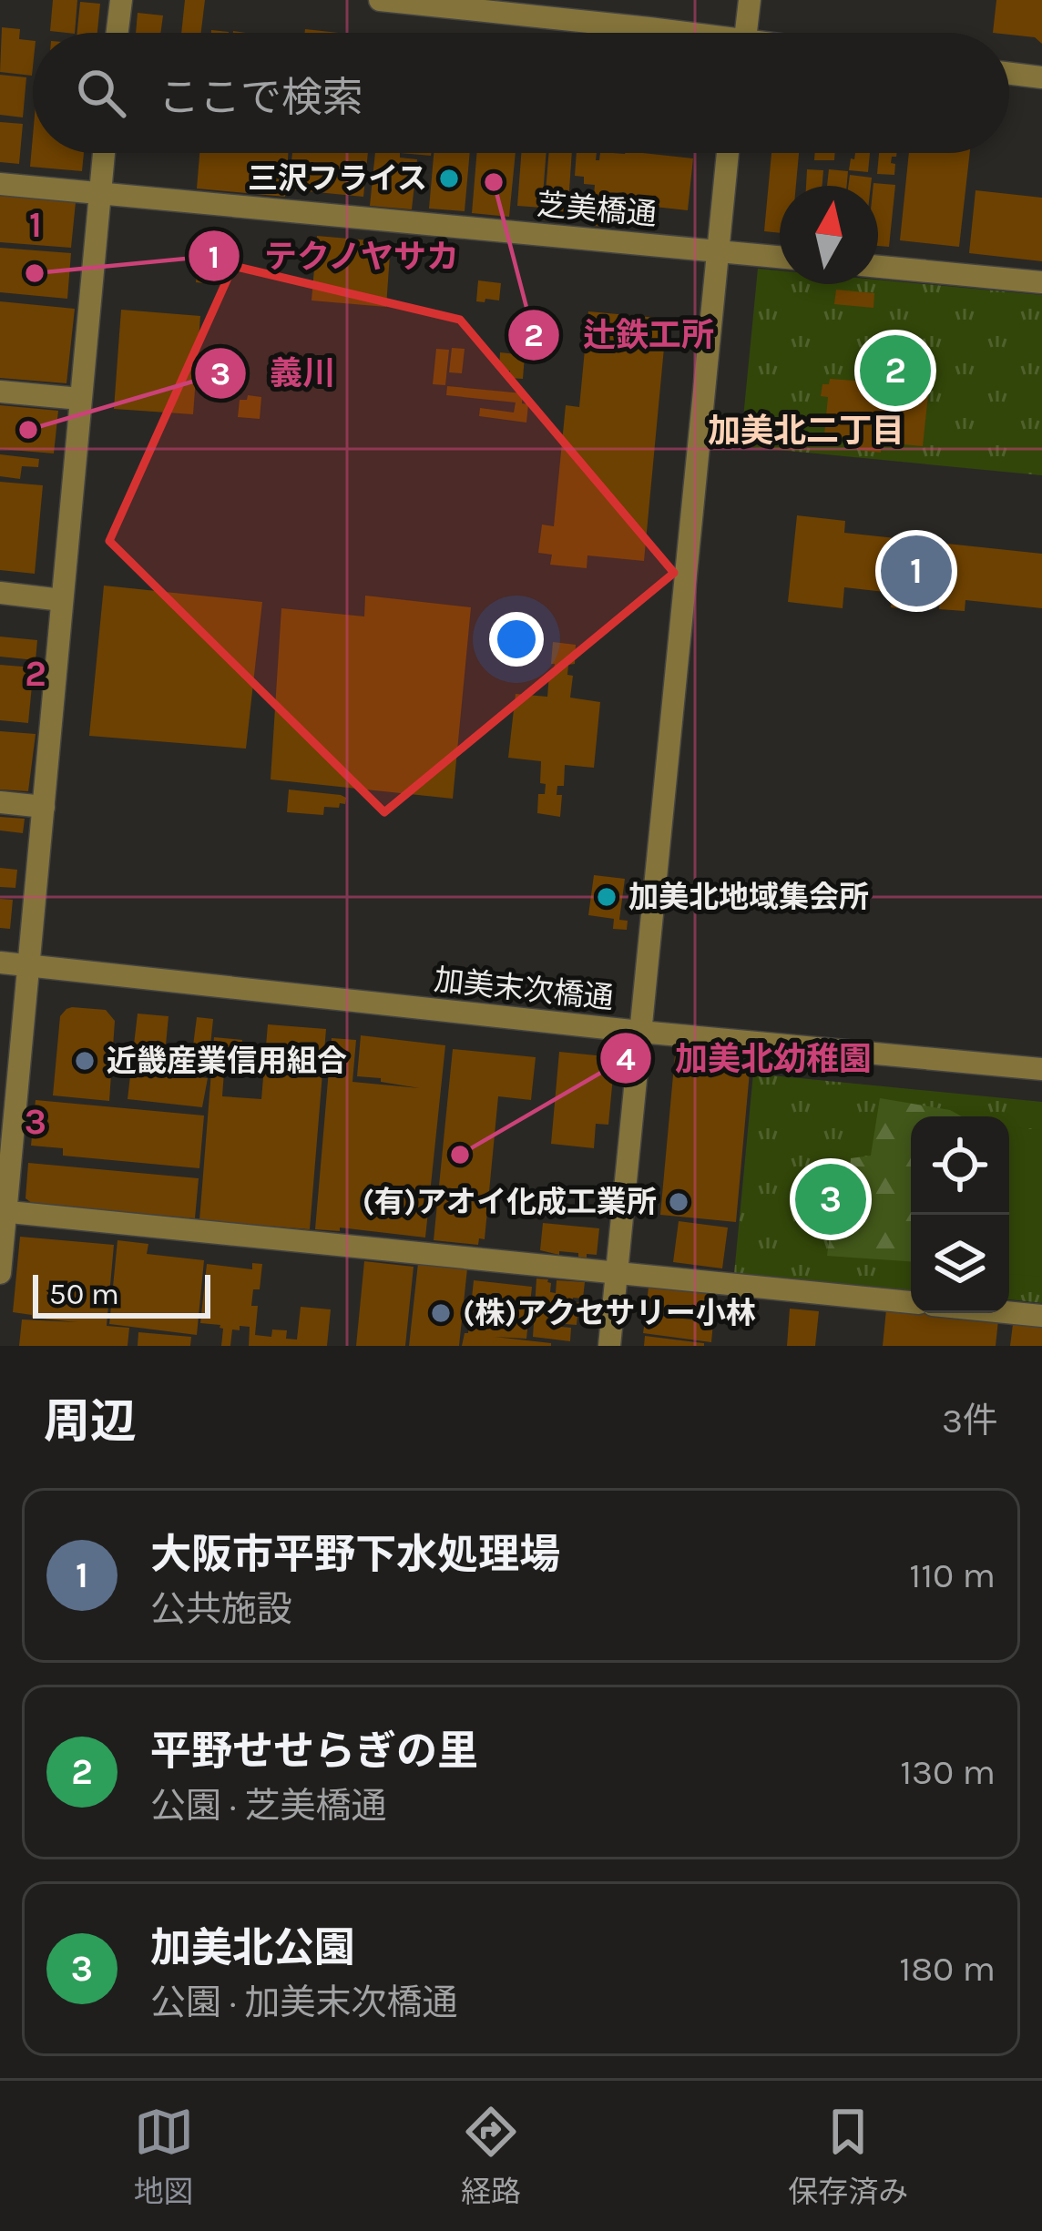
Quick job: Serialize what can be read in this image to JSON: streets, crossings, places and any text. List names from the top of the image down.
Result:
{
  "streets": {
    "street": ["芝美橋通", "加美末次橋通"]
  },
  "districts": ["加美北二丁目"],
  "places": [
    "三沢フライス",
    "辻鉄工所",
    "テクノヤサカ",
    "義川",
    "加美北地域集会所",
    "近畿産業信用組合",
    "加美北幼稚園",
    "(有)アオイ化成工業所",
    "(株)アクセサリー小林"
  ],
  "scale_bar": "50 m",
  "north": "top",
  "page": {
    "search": "ここで検索",
    "pins": ["2", "1", "3"],
    "scale": "50 m",
    "heading": ["周辺", "3件"],
    "list": [
      {
        "mark": "1",
        "name": "大阪市平野下水処理場",
        "note": "公共施設",
        "value": "110 m"
      },
      {
        "mark": "2",
        "name": "平野せせらぎの里",
        "note": "公園 · 芝美橋通",
        "value": "130 m"
      },
      {
        "mark": "3",
        "name": "加美北公園",
        "note": "公園 · 加美末次橋通",
        "value": "180 m"
      }
    ],
    "nav": ["地図", "経路", "保存済み"]
  },
  "grid": {
    "rows": ["1", "2", "3"]
  }
}
